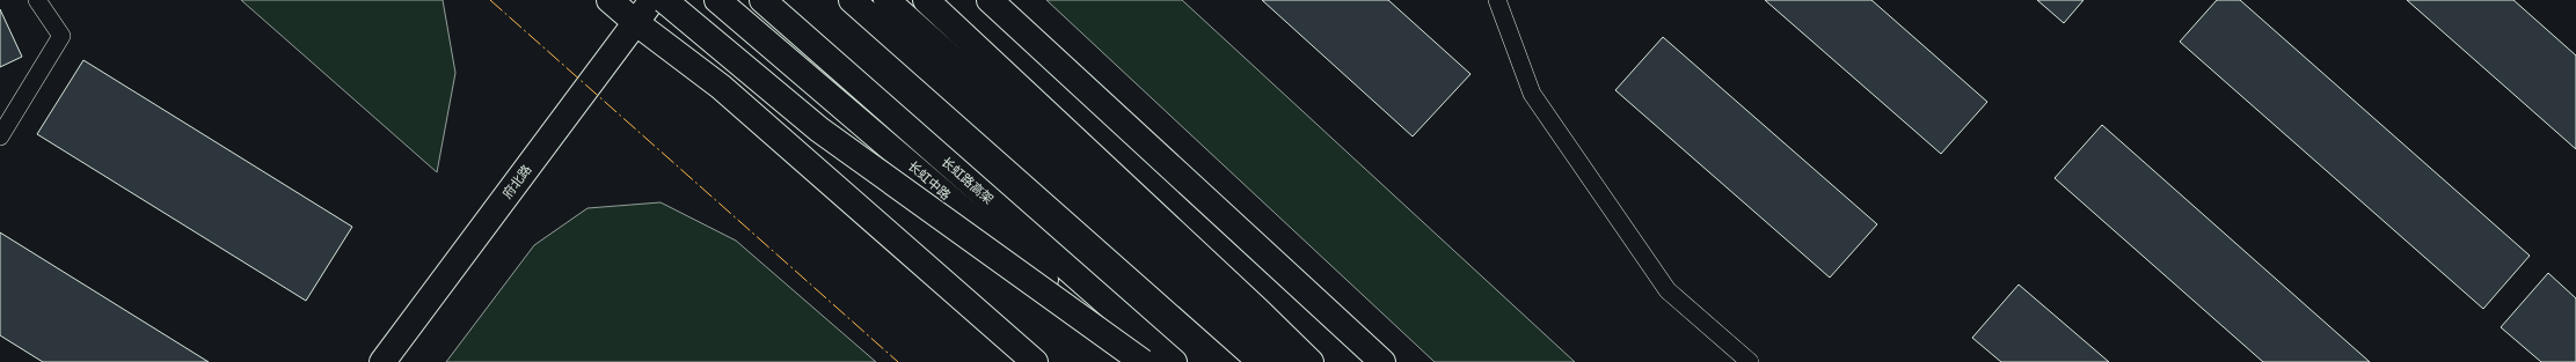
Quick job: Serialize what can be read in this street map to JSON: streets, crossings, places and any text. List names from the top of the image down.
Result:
{
  "streets": {
    "main road": ["长虹中路", "长虹路高架", "府北路"]
  }
}
